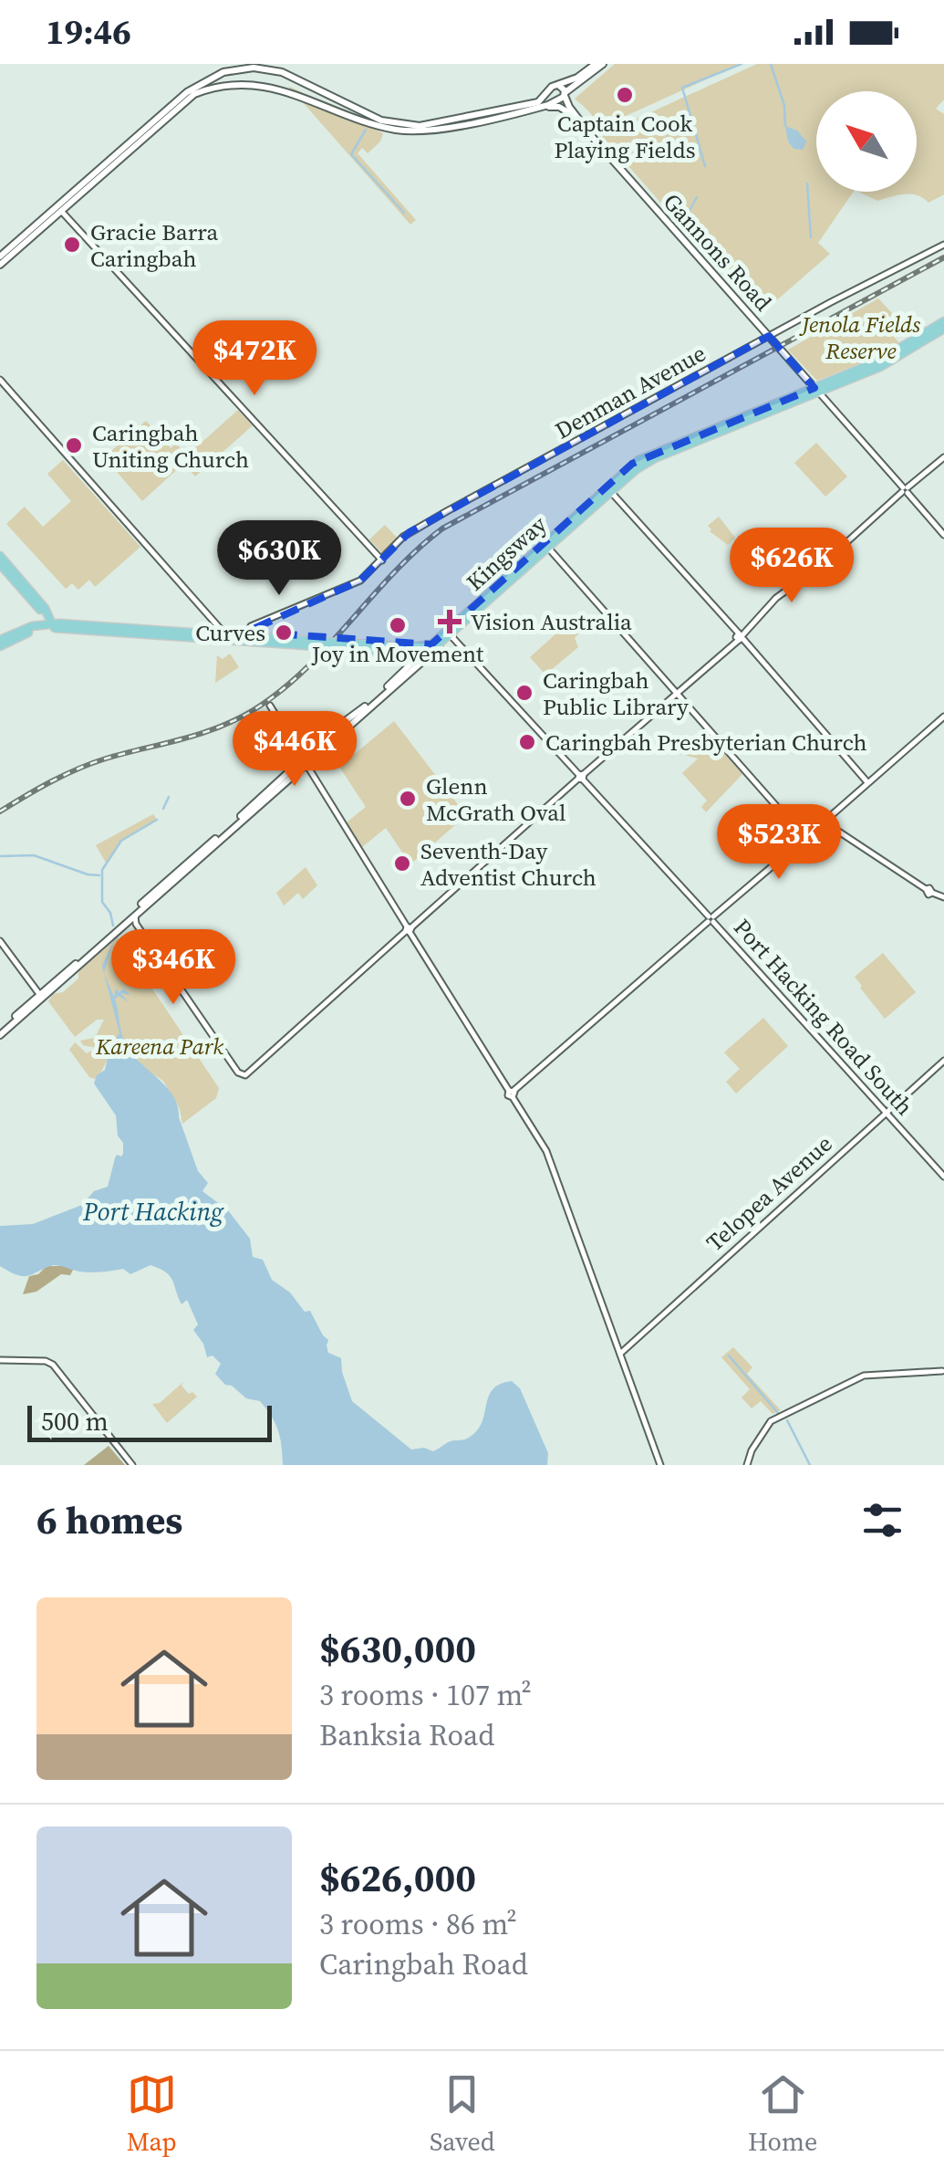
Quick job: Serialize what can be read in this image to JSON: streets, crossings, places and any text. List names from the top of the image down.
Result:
{
  "streets": {
    "main road": ["Gannons Road", "Kingsway"],
    "street": ["Denman Avenue", "Port Hacking Road South", "Telopea Avenue"]
  },
  "crossings": [
    ["Gannons Road", "Denman Avenue"],
    ["Gannons Road", "Kingsway"],
    ["Kingsway", "Port Hacking Road South"],
    ["Port Hacking Road South", "Telopea Avenue"]
  ],
  "water": ["Port Hacking"],
  "parks": ["Jenola Fields Reserve", "Kareena Park"],
  "places": {
    "other": [
      "Captain Cook Playing Fields",
      "Gracie Barra Caringbah",
      "Caringbah Uniting Church",
      "Joy in Movement",
      "Curves",
      "Caringbah Public Library",
      "Caringbah Presbyterian Church",
      "Glenn McGrath Oval",
      "Seventh-Day Adventist Church"
    ],
    "health": ["Vision Australia"]
  },
  "scale_bar": "500 m",
  "north": "top left",
  "page": {
    "status": "19:46",
    "price": [
      "$472K",
      "$630K",
      "$626K",
      "$446K",
      "$523K",
      "$346K"
    ],
    "scale": "500 m",
    "heading": "6 homes",
    "list": [
      {
        "name": "$630,000",
        "note": "3 rooms · 107 m² · Banksia Road"
      },
      {
        "name": "$626,000",
        "note": "3 rooms · 86 m² · Caringbah Road"
      }
    ],
    "tabs": ["Map", "Saved", "Home"]
  }
}
